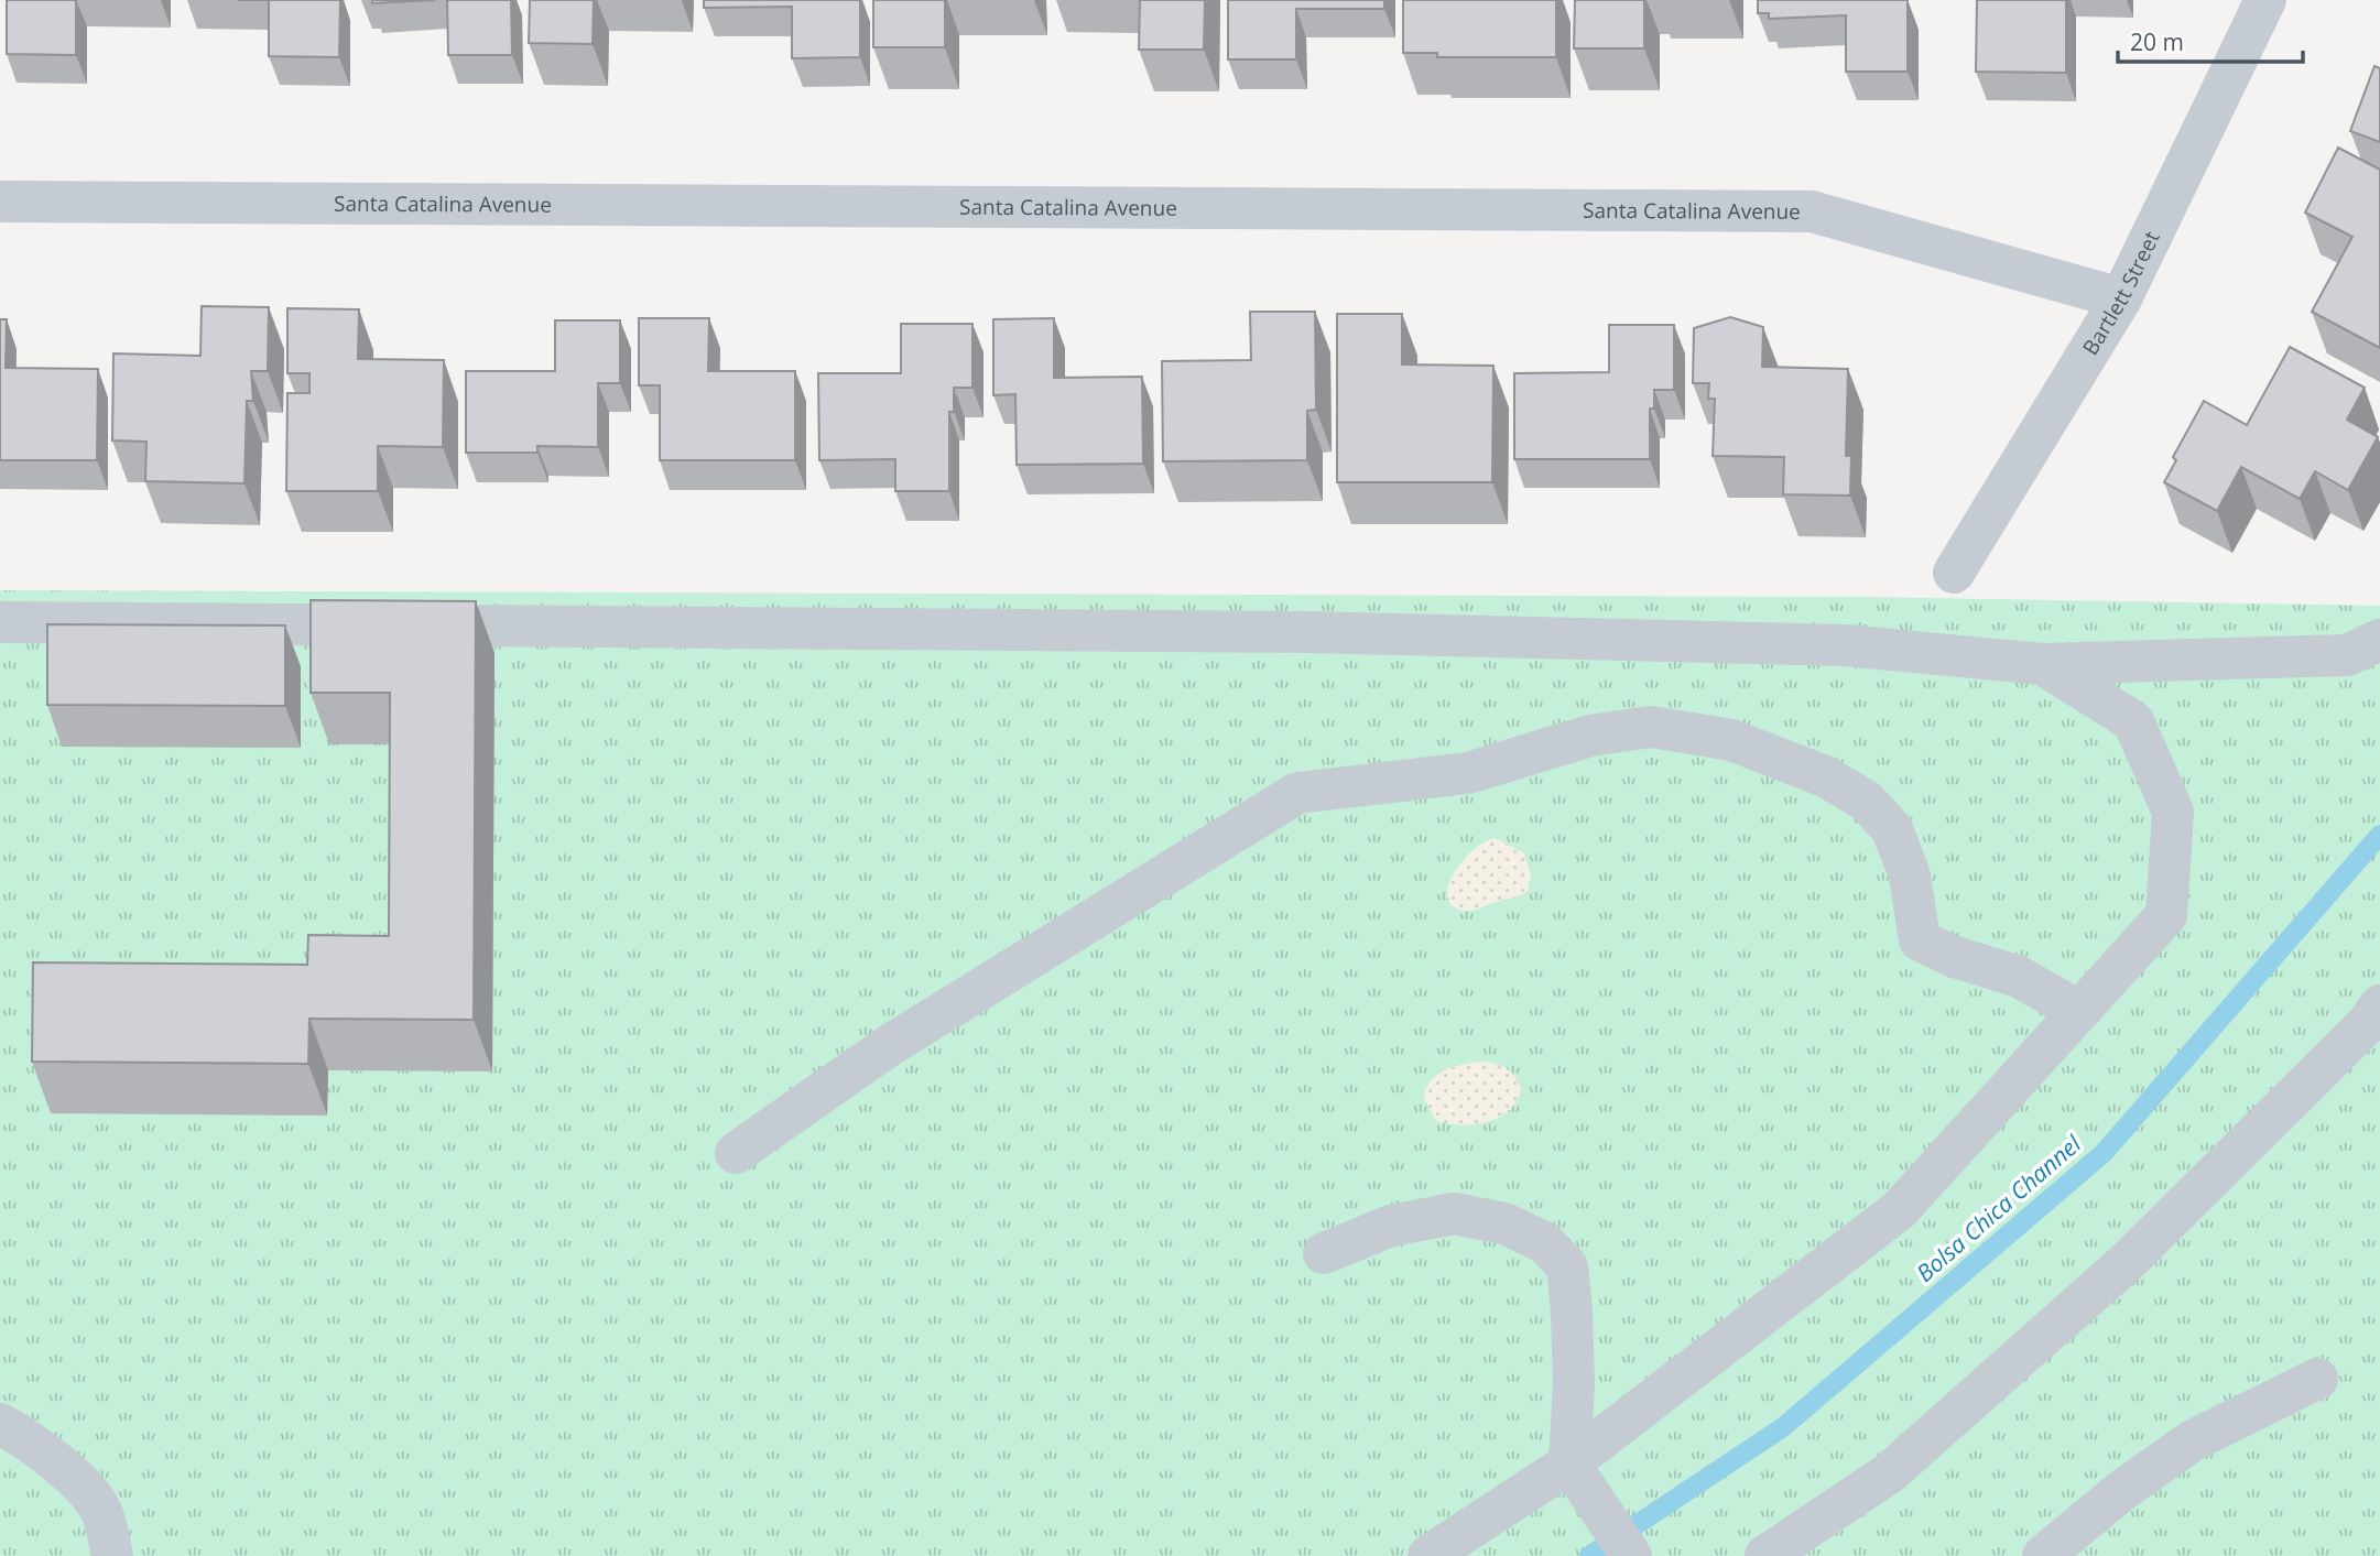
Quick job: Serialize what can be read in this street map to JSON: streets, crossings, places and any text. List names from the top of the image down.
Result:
{
  "streets": {
    "street": ["Santa Catalina Avenue", "Bartlett Street"]
  },
  "crossings": [
    ["Santa Catalina Avenue", "Bartlett Street"]
  ],
  "water": ["Bolsa Chica Channel"],
  "scale_bar": "20 m"
}
